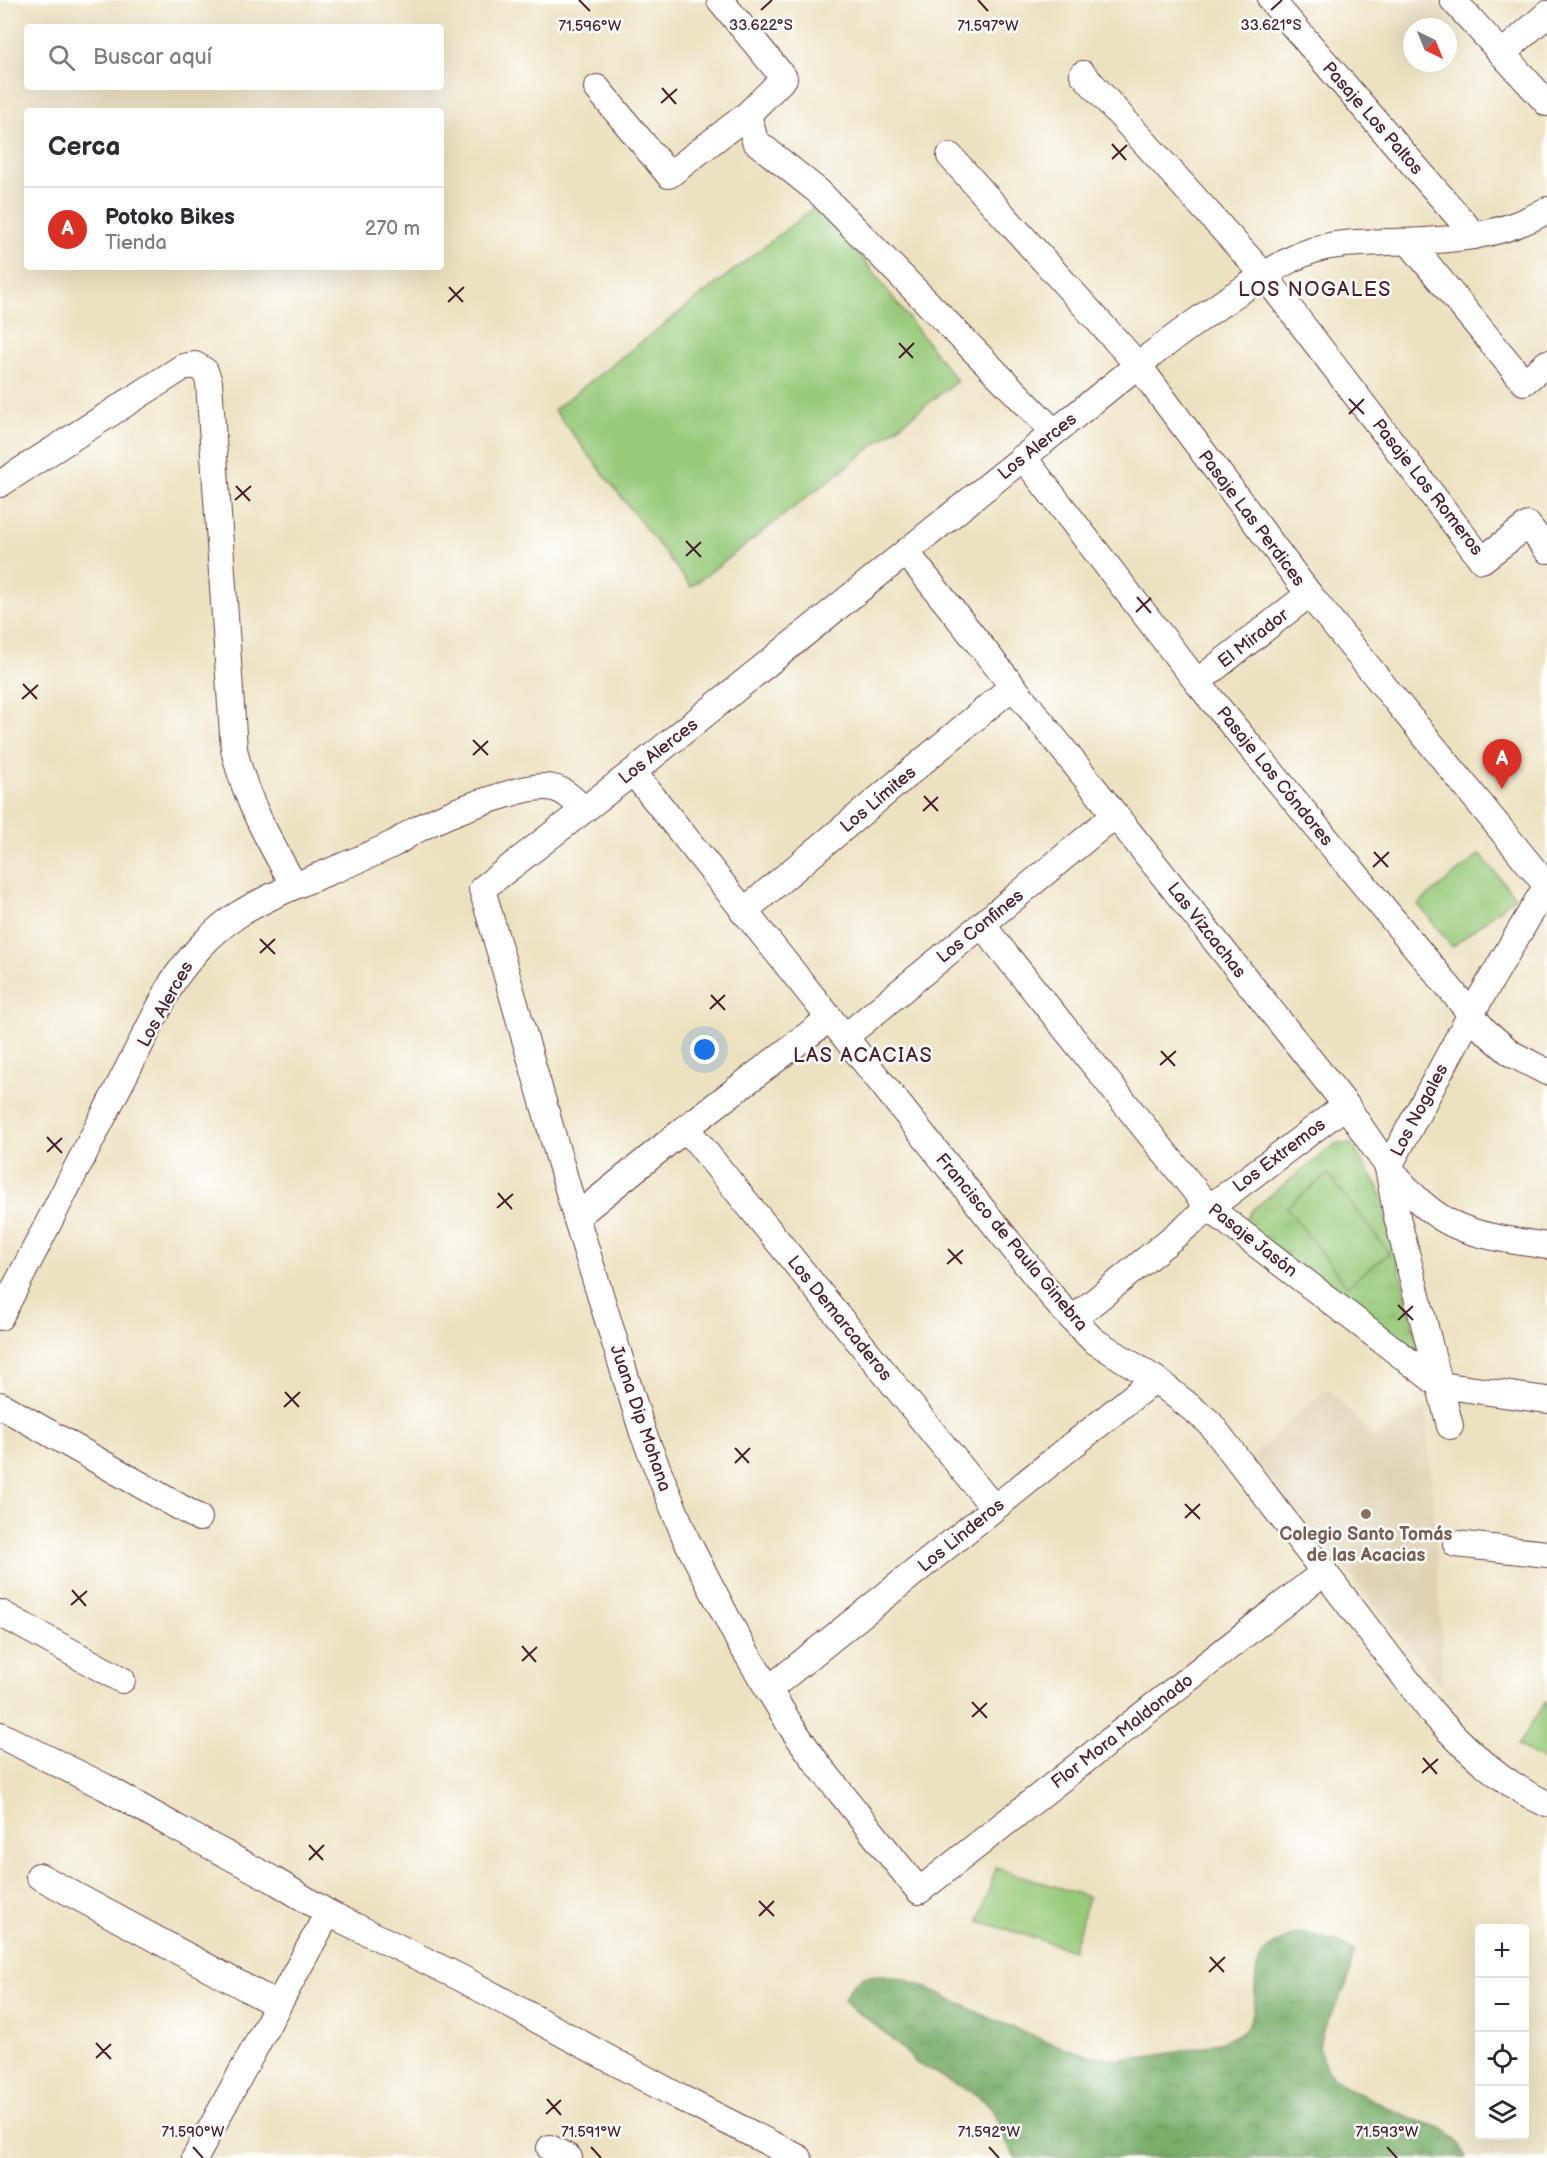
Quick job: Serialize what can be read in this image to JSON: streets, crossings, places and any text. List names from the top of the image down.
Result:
{
  "streets": {
    "street": [
      "Pasaje Los Paltos",
      "Los Alerces",
      "Pasaje Los Romeros",
      "Pasaje Las Perdices",
      "El Mirador",
      "Pasaje Los Cóndores",
      "Los Límites",
      "Los Confines",
      "Las Vizcachas",
      "Los Nogales",
      "Los Extremos",
      "Pasaje Jasón",
      "Francisco de Paula Ginebra",
      "Los Demarcaderos",
      "Juana Dip Mohana",
      "Los Linderos",
      "Flor Mora Maldonado"
    ]
  },
  "crossings": [
    ["Pasaje Los Paltos", "Los Alerces"],
    ["Los Alerces", "Pasaje Los Romeros"],
    ["Los Alerces", "Pasaje Las Perdices"],
    ["Los Alerces", "Pasaje Los Cóndores"],
    ["Los Alerces", "Las Vizcachas"],
    ["Los Alerces", "Francisco de Paula Ginebra"],
    ["Los Alerces", "Juana Dip Mohana"],
    ["Pasaje Las Perdices", "El Mirador"],
    ["Pasaje Las Perdices", "Los Nogales"],
    ["El Mirador", "Pasaje Los Cóndores"],
    ["Pasaje Los Cóndores", "Los Nogales"],
    ["Los Límites", "Las Vizcachas"],
    ["Los Límites", "Francisco de Paula Ginebra"],
    ["Los Confines", "Las Vizcachas"],
    ["Los Confines", "Pasaje Jasón"],
    ["Los Confines", "Francisco de Paula Ginebra"],
    ["Los Confines", "Los Demarcaderos"],
    ["Los Confines", "Juana Dip Mohana"],
    ["Las Vizcachas", "Los Nogales"],
    ["Las Vizcachas", "Los Extremos"],
    ["Los Nogales", "Pasaje Jasón"],
    ["Los Extremos", "Pasaje Jasón"],
    ["Los Extremos", "Francisco de Paula Ginebra"],
    ["Francisco de Paula Ginebra", "Los Linderos"],
    ["Francisco de Paula Ginebra", "Flor Mora Maldonado"],
    ["Los Demarcaderos", "Los Linderos"],
    ["Juana Dip Mohana", "Los Linderos"],
    ["Juana Dip Mohana", "Flor Mora Maldonado"]
  ],
  "districts": ["LOS NOGALES", "LAS ACACIAS"],
  "places": ["Colegio Santo Tomás de las Acacias"],
  "north": "bottom right",
  "page": {
    "search": "Buscar aquí",
    "heading": "Cerca",
    "list": [
      {
        "mark": "A",
        "name": "Potoko Bikes",
        "note": "Tienda",
        "value": "270 m"
      }
    ],
    "pins": "A",
    "map_buttons": ["+", "−"]
  },
  "coordinates": [
    "33.622°S",
    "33.621°S",
    "71.596°W",
    "71.597°W",
    "71.590°W",
    "71.591°W",
    "71.592°W",
    "71.593°W"
  ]
}
